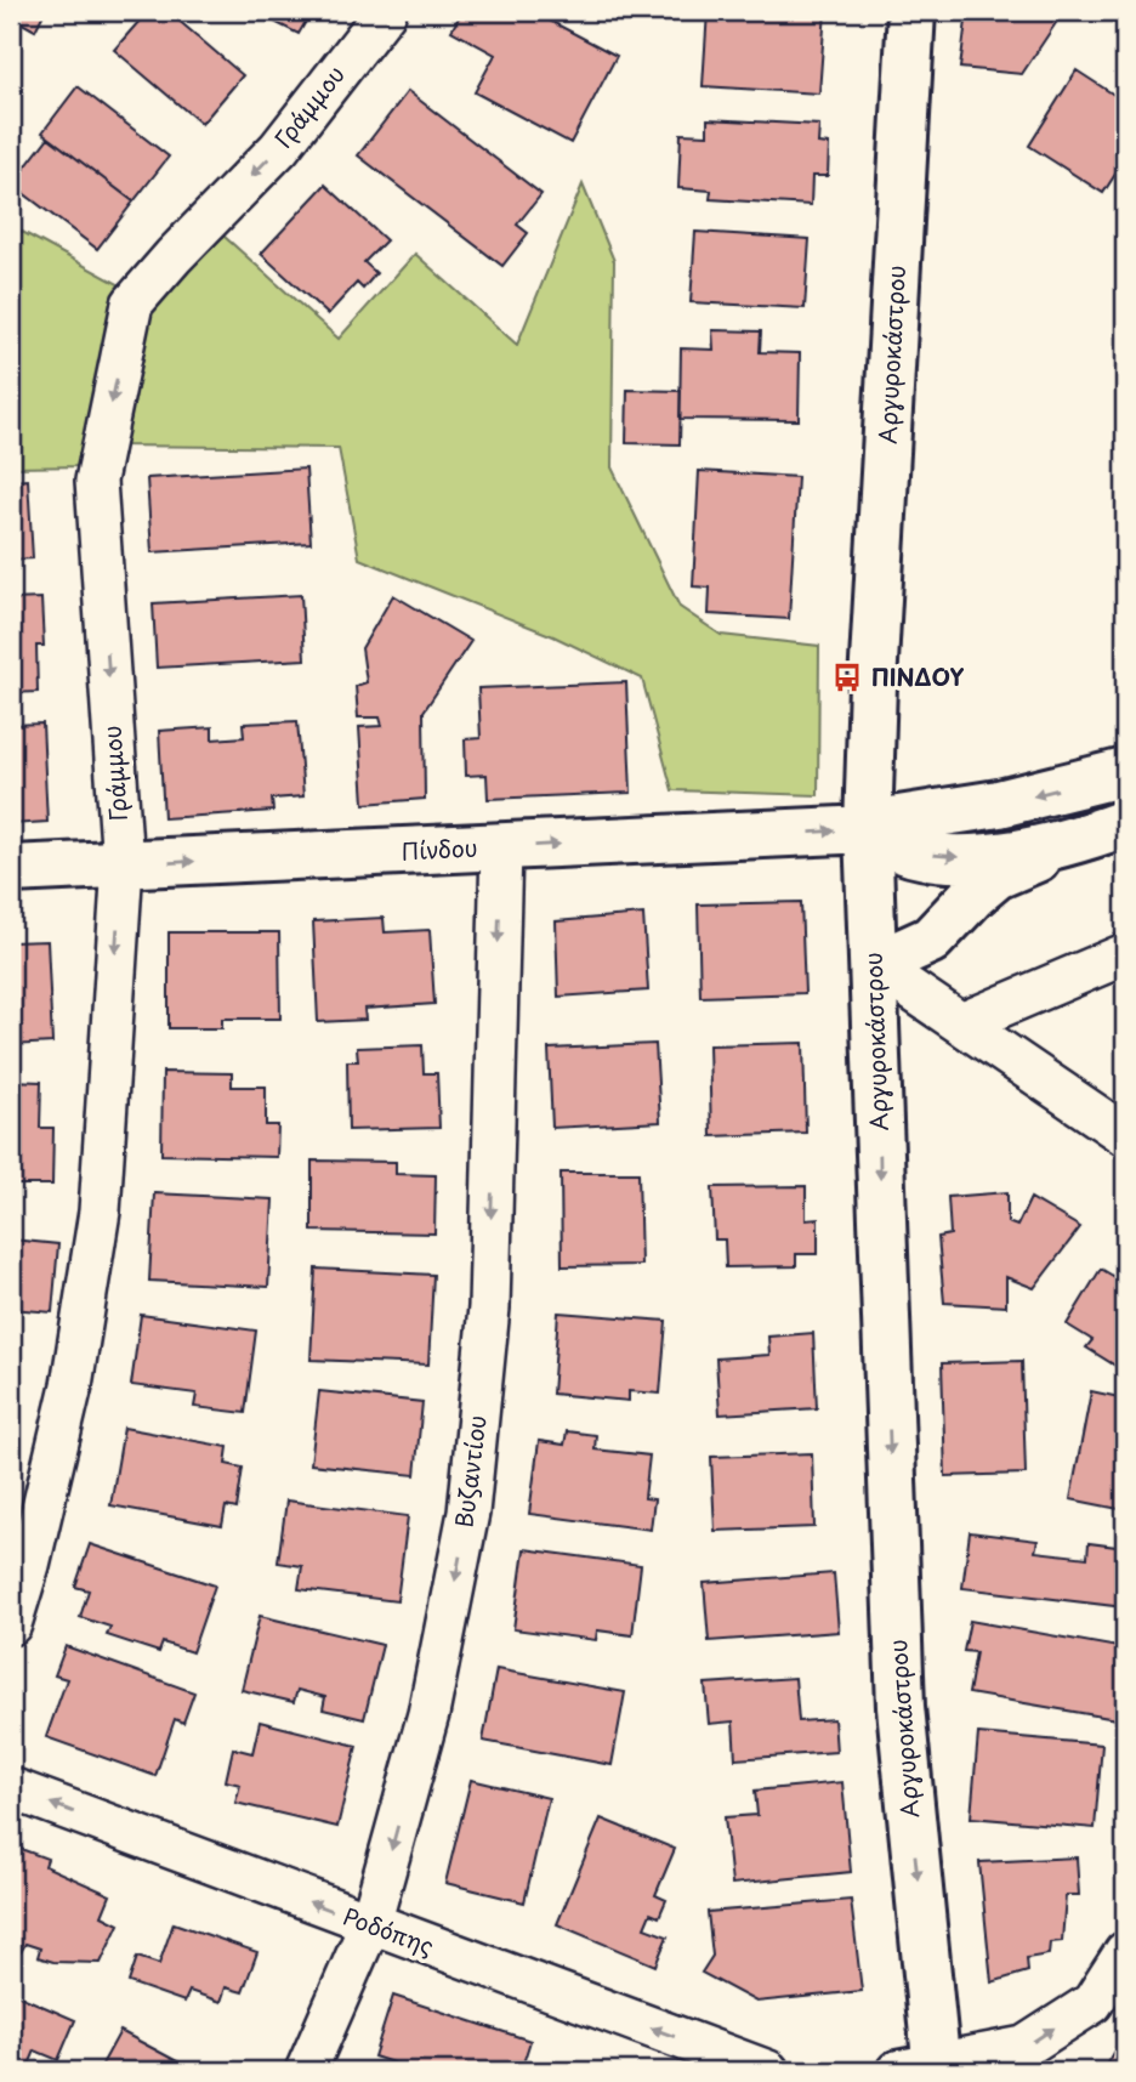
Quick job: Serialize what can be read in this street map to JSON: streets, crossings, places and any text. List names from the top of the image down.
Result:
{
  "streets": {
    "street": [
      "Γράμμου",
      "Αργυροκάστρου",
      "Πίνδου",
      "Βυζαντίου",
      "Ροδόπης"
    ]
  },
  "crossings": [
    ["Γράμμου", "Πίνδου"],
    ["Αργυροκάστρου", "Πίνδου"],
    ["Πίνδου", "Βυζαντίου"],
    ["Βυζαντίου", "Ροδόπης"]
  ],
  "one_way": [
    "Γράμμου",
    "Αργυροκάστρου",
    "Βυζαντίου",
    "Ροδόπης"
  ],
  "places": {
    "bus stop": ["ΠΙΝΔΟΥ"]
  }
}
